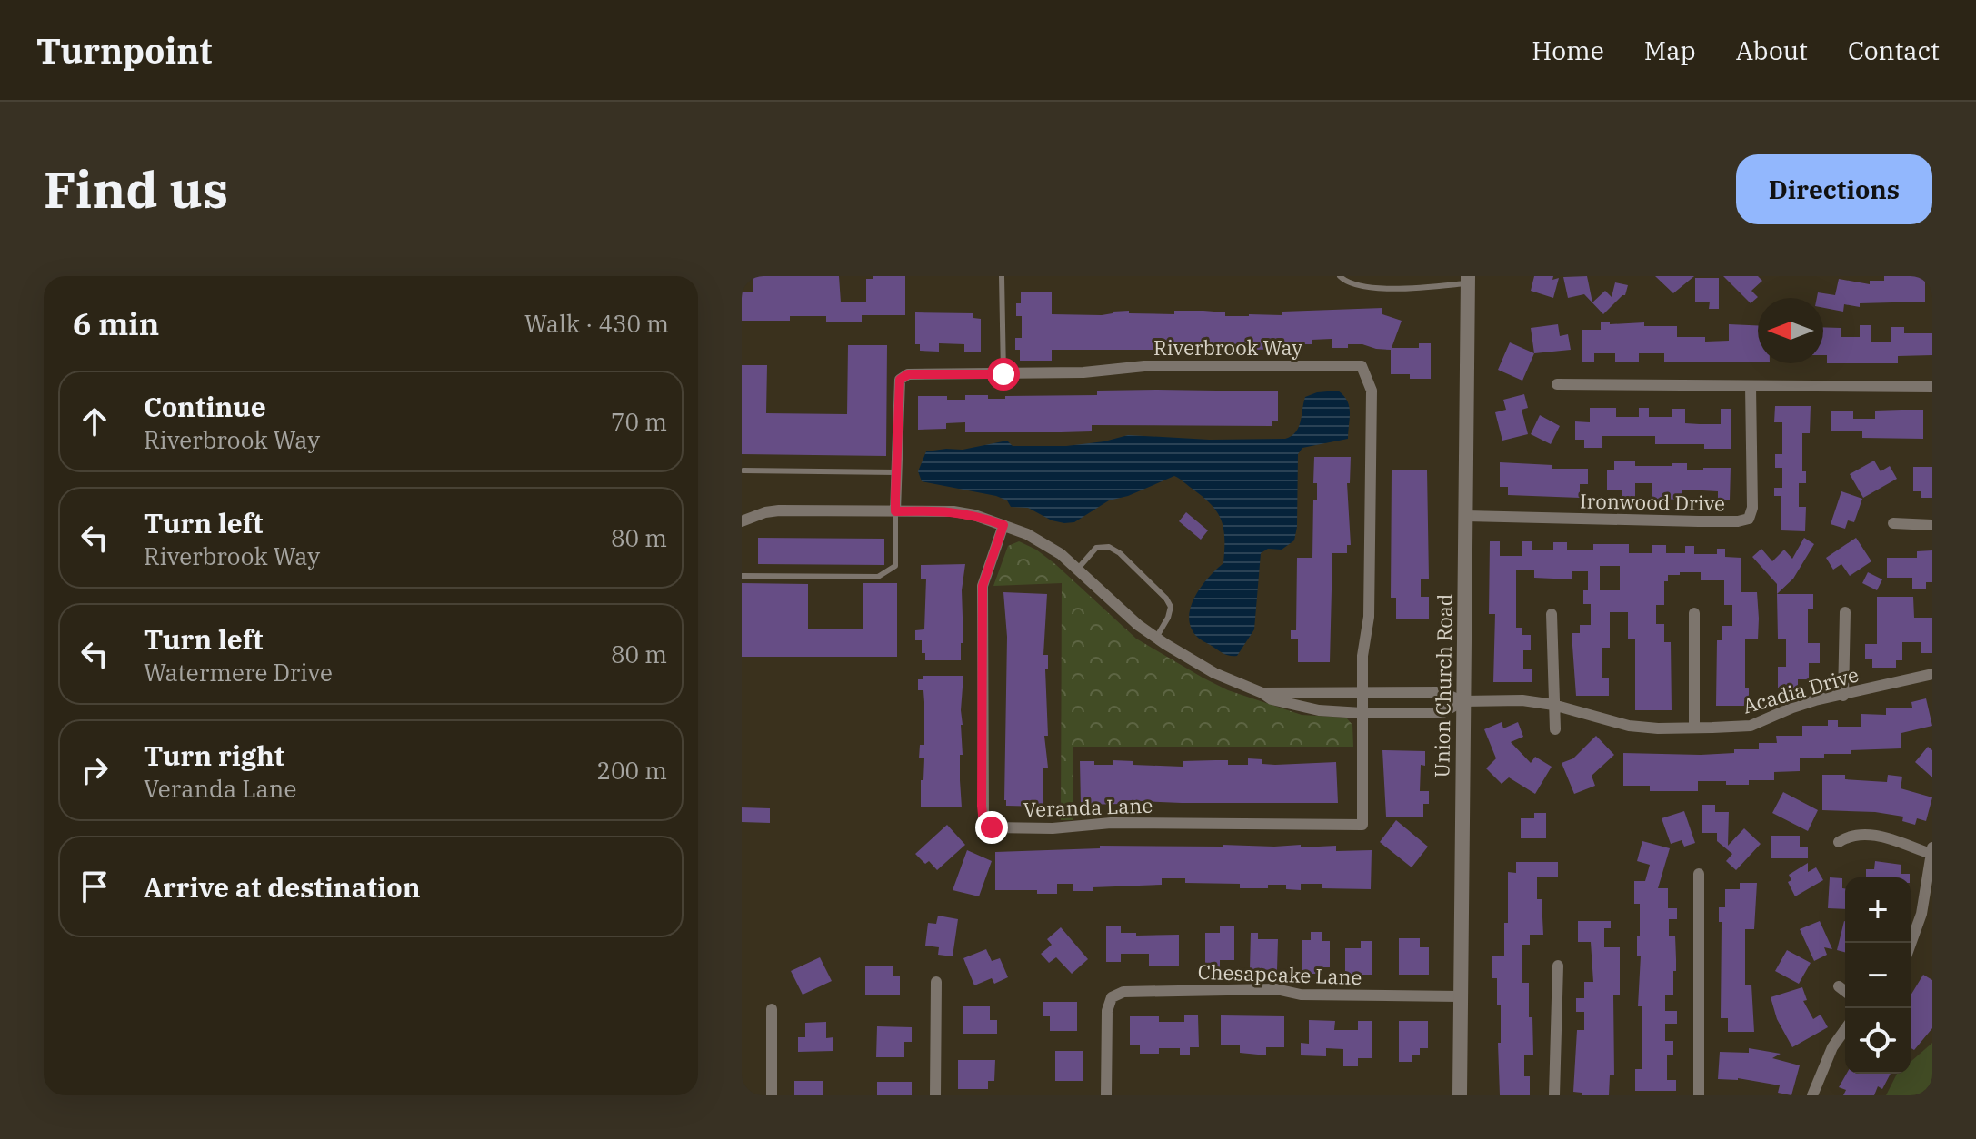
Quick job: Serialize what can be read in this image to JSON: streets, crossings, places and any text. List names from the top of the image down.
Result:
{
  "streets": {
    "street": [
      "Riverbrook Way",
      "Ironwood Drive",
      "Union Church Road",
      "Acadia Drive",
      "Veranda Lane",
      "Chesapeake Lane"
    ]
  },
  "crossings": [
    ["Riverbrook Way", "Veranda Lane"],
    ["Ironwood Drive", "Union Church Road"],
    ["Union Church Road", "Acadia Drive"],
    ["Union Church Road", "Chesapeake Lane"]
  ],
  "north": "left",
  "page": {
    "header": "Turnpoint",
    "nav": [
      "Home",
      "Map",
      "About",
      "Contact"
    ],
    "buttons": "Directions",
    "title": "Find us",
    "heading": ["6 min", "Walk · 430 m"],
    "list": [
      ["Continue", "Riverbrook Way", "70 m"],
      ["Turn left", "Riverbrook Way", "80 m"],
      ["Turn left", "Watermere Drive", "80 m"],
      ["Turn right", "Veranda Lane", "200 m"],
      "Arrive at destination"
    ],
    "map_buttons": ["+", "−"]
  }
}
